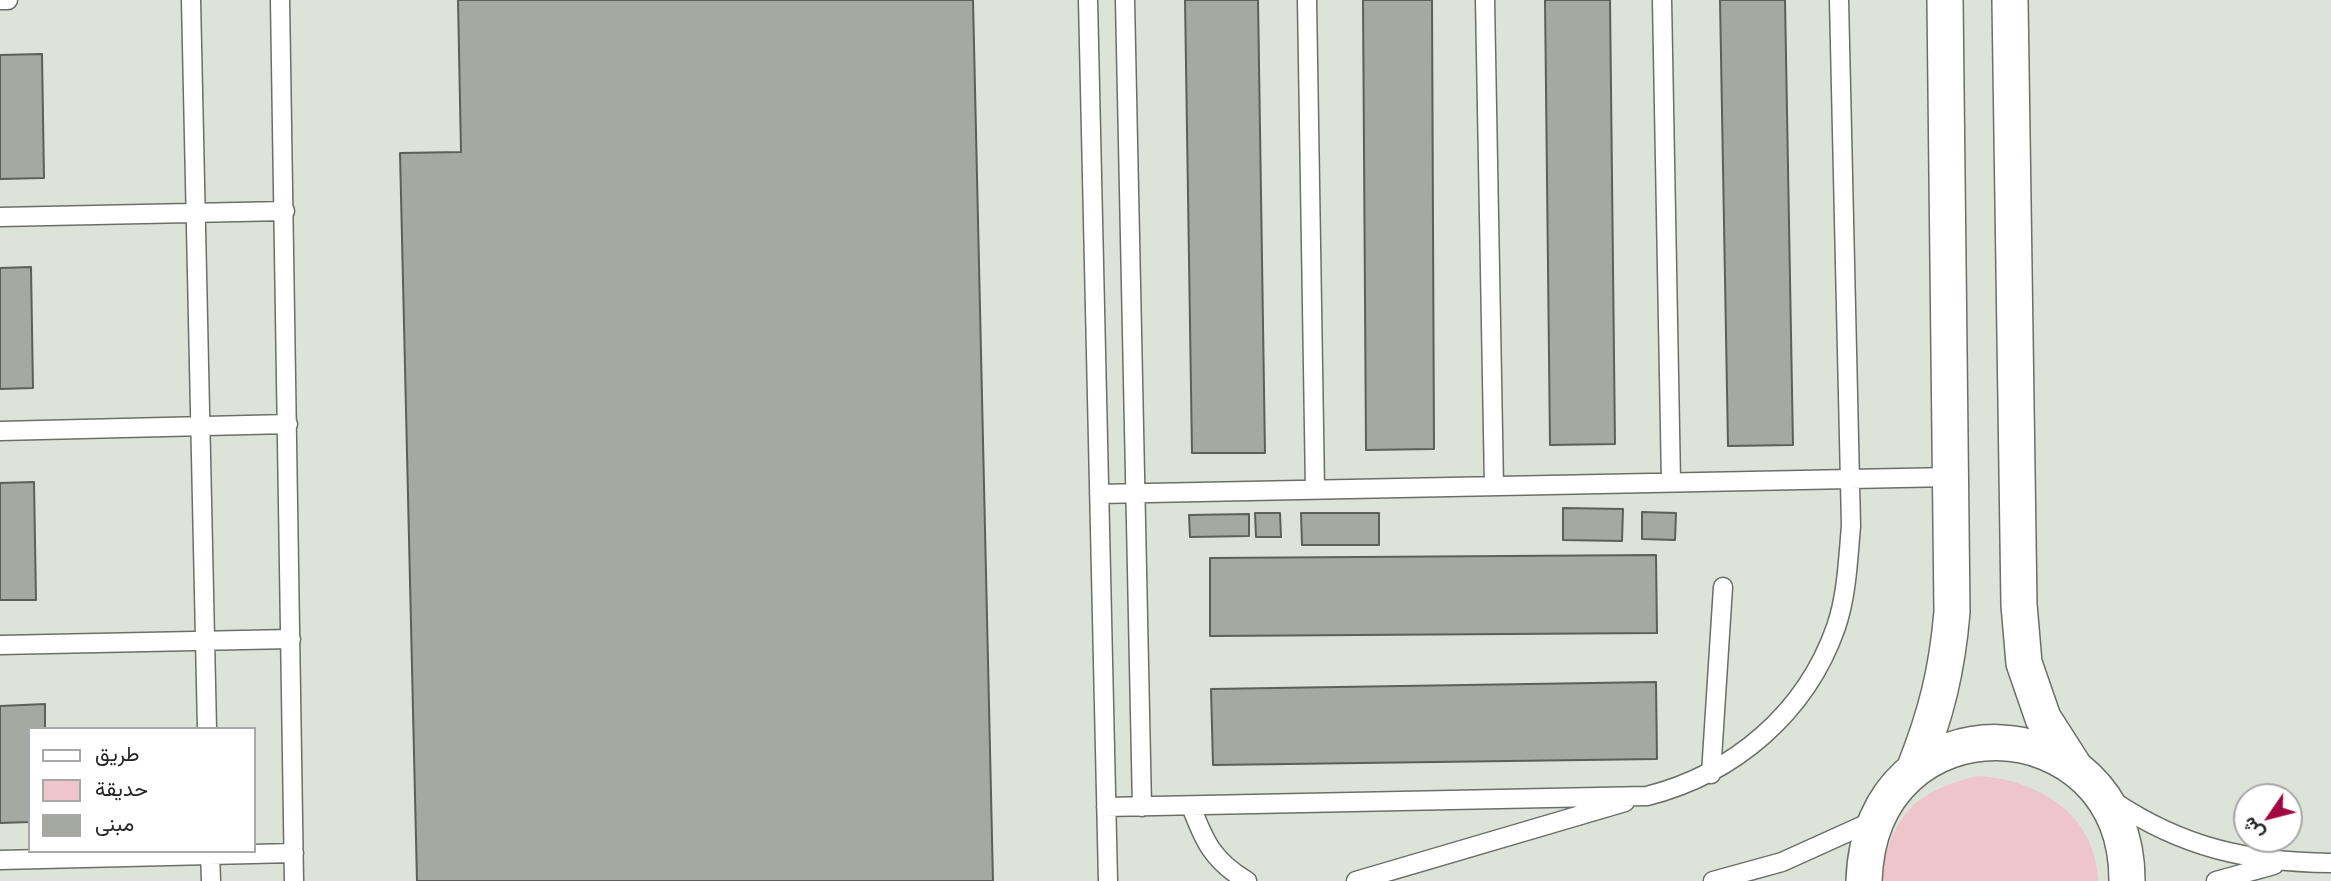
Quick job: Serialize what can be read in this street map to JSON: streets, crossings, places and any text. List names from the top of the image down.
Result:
{
  "legend": ["طريق", "حديقة", "مبنى"],
  "north": "bottom left"
}
